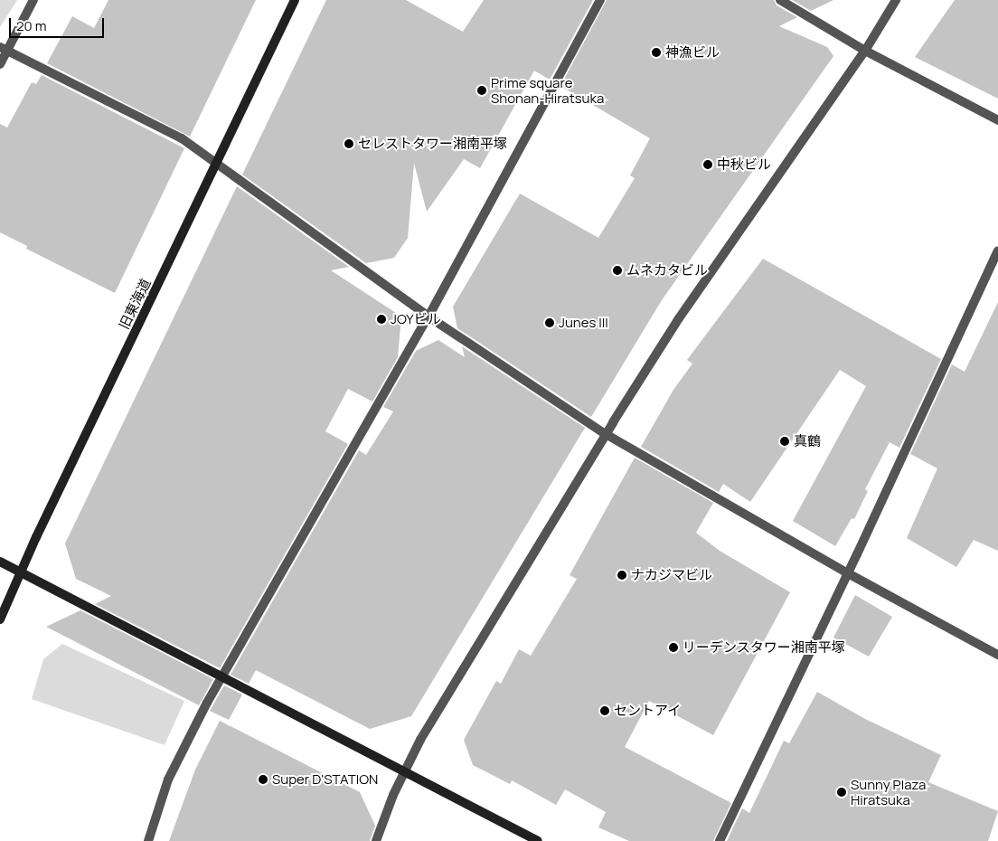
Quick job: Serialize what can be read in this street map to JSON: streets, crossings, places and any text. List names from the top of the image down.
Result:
{
  "streets": {
    "street": ["旧東海道"]
  },
  "places": [
    "神漁ビル",
    "Prime square Shonan-Hiratsuka",
    "セレストタワー湘南平塚",
    "中秋ビル",
    "ムネカタビル",
    "JOYビル",
    "Junes III",
    "真鶴",
    "ナカジマビル",
    "リーデンスタワー湘南平塚",
    "セントアイ",
    "Super D'STATION",
    "Sunny Plaza Hiratsuka"
  ],
  "scale_bar": "20 m"
}
